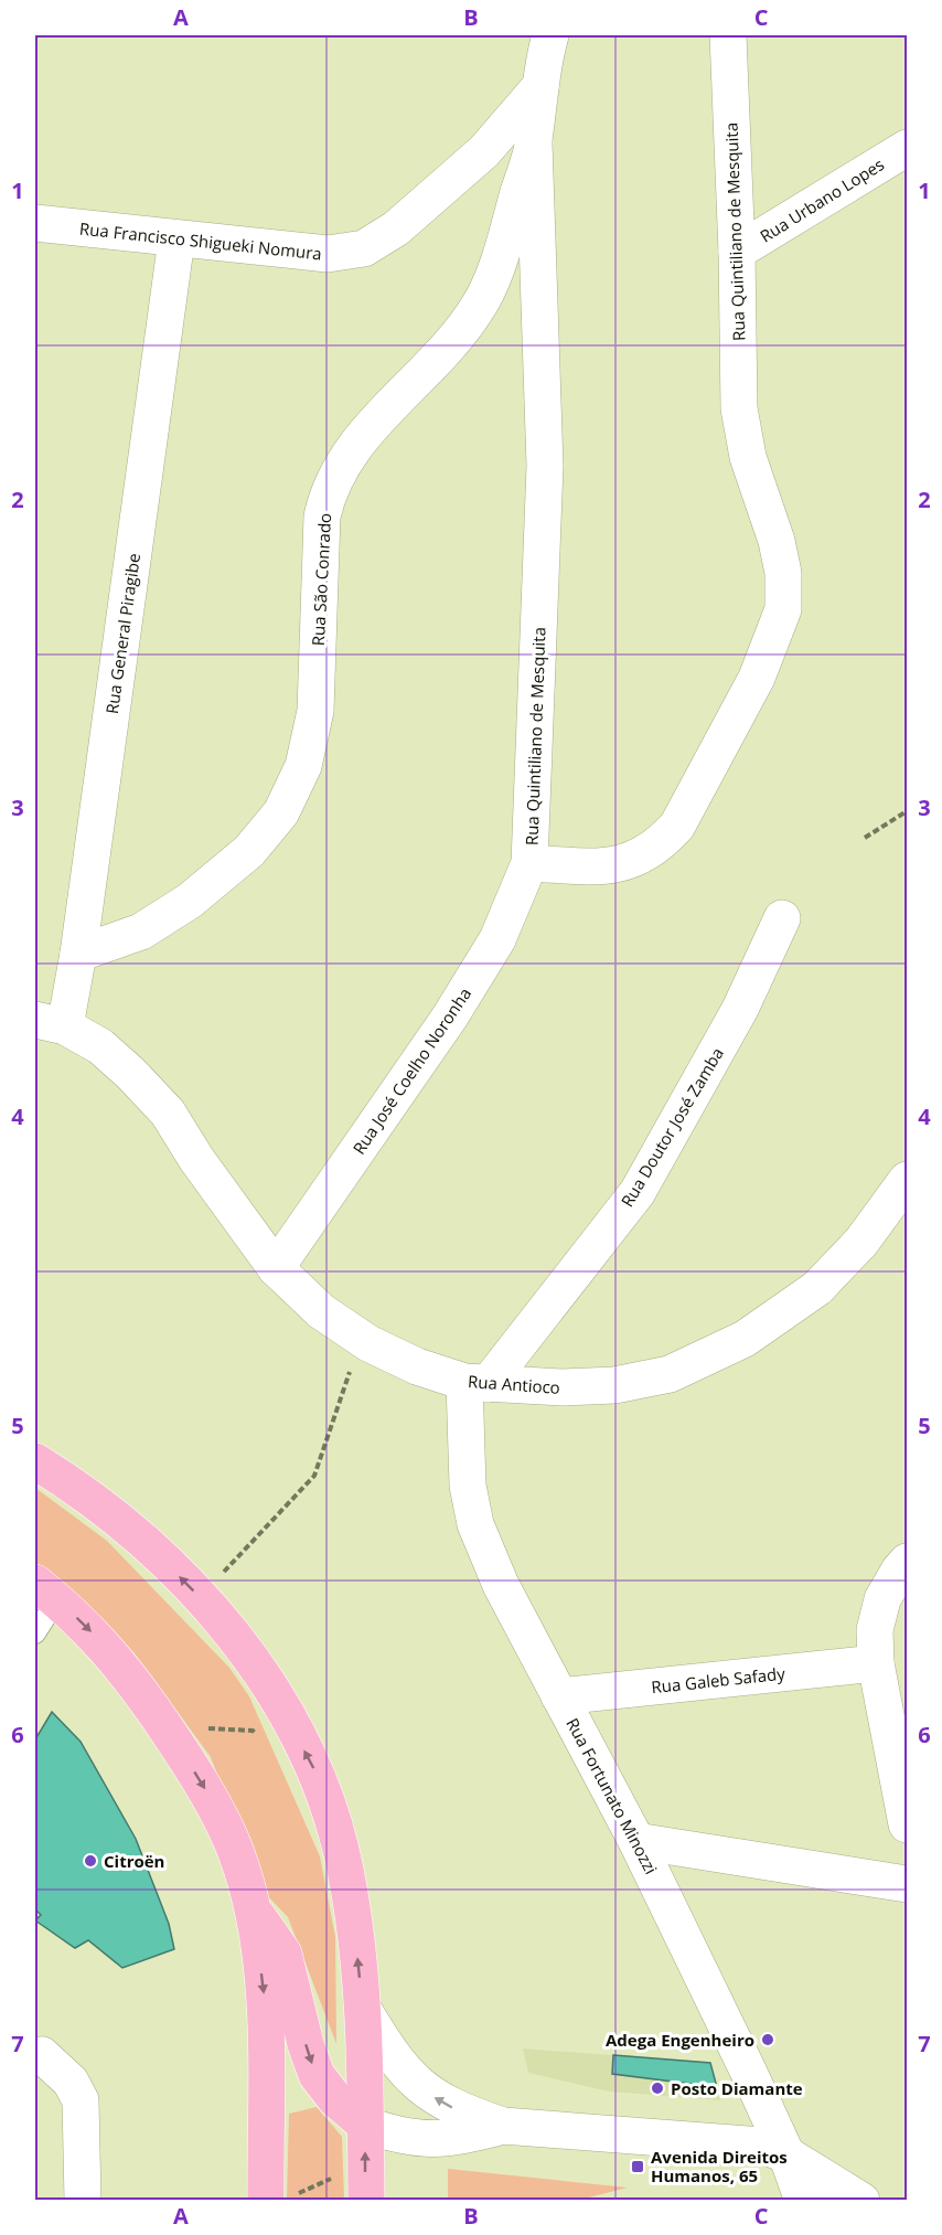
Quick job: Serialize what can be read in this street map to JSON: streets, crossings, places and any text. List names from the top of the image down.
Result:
{
  "streets": {
    "street": [
      "Rua Urbano Lopes",
      "Rua Quintiliano de Mesquita",
      "Rua Francisco Shigueki Nomura",
      "Rua São Conrado",
      "Rua General Piragibe",
      "Rua José Coelho Noronha",
      "Rua Doutor José Zamba",
      "Rua Antioco",
      "Rua Galeb Safady",
      "Rua Fortunato Minozzi"
    ]
  },
  "crossings": [
    ["Rua Urbano Lopes", "Rua Quintiliano de Mesquita"],
    ["Rua Quintiliano de Mesquita", "Rua São Conrado"],
    ["Rua Quintiliano de Mesquita", "Rua José Coelho Noronha"],
    ["Rua Francisco Shigueki Nomura", "Rua São Conrado"],
    ["Rua Francisco Shigueki Nomura", "Rua General Piragibe"],
    ["Rua São Conrado", "Rua General Piragibe"],
    ["Rua General Piragibe", "Rua Antioco"],
    ["Rua José Coelho Noronha", "Rua Antioco"],
    ["Rua Doutor José Zamba", "Rua Antioco"],
    ["Rua Doutor José Zamba", "Rua Fortunato Minozzi"],
    ["Rua Antioco", "Rua Fortunato Minozzi"],
    ["Rua Galeb Safady", "Rua Fortunato Minozzi"]
  ],
  "places": {
    "other": ["Citroën", "Adega Engenheiro", "Posto Diamante"],
    "transit": ["Avenida Direitos Humanos, 65"]
  },
  "grid": {
    "columns": ["A", "B", "C"],
    "rows": [
      "1",
      "2",
      "3",
      "4",
      "5",
      "6",
      "7"
    ]
  }
}
